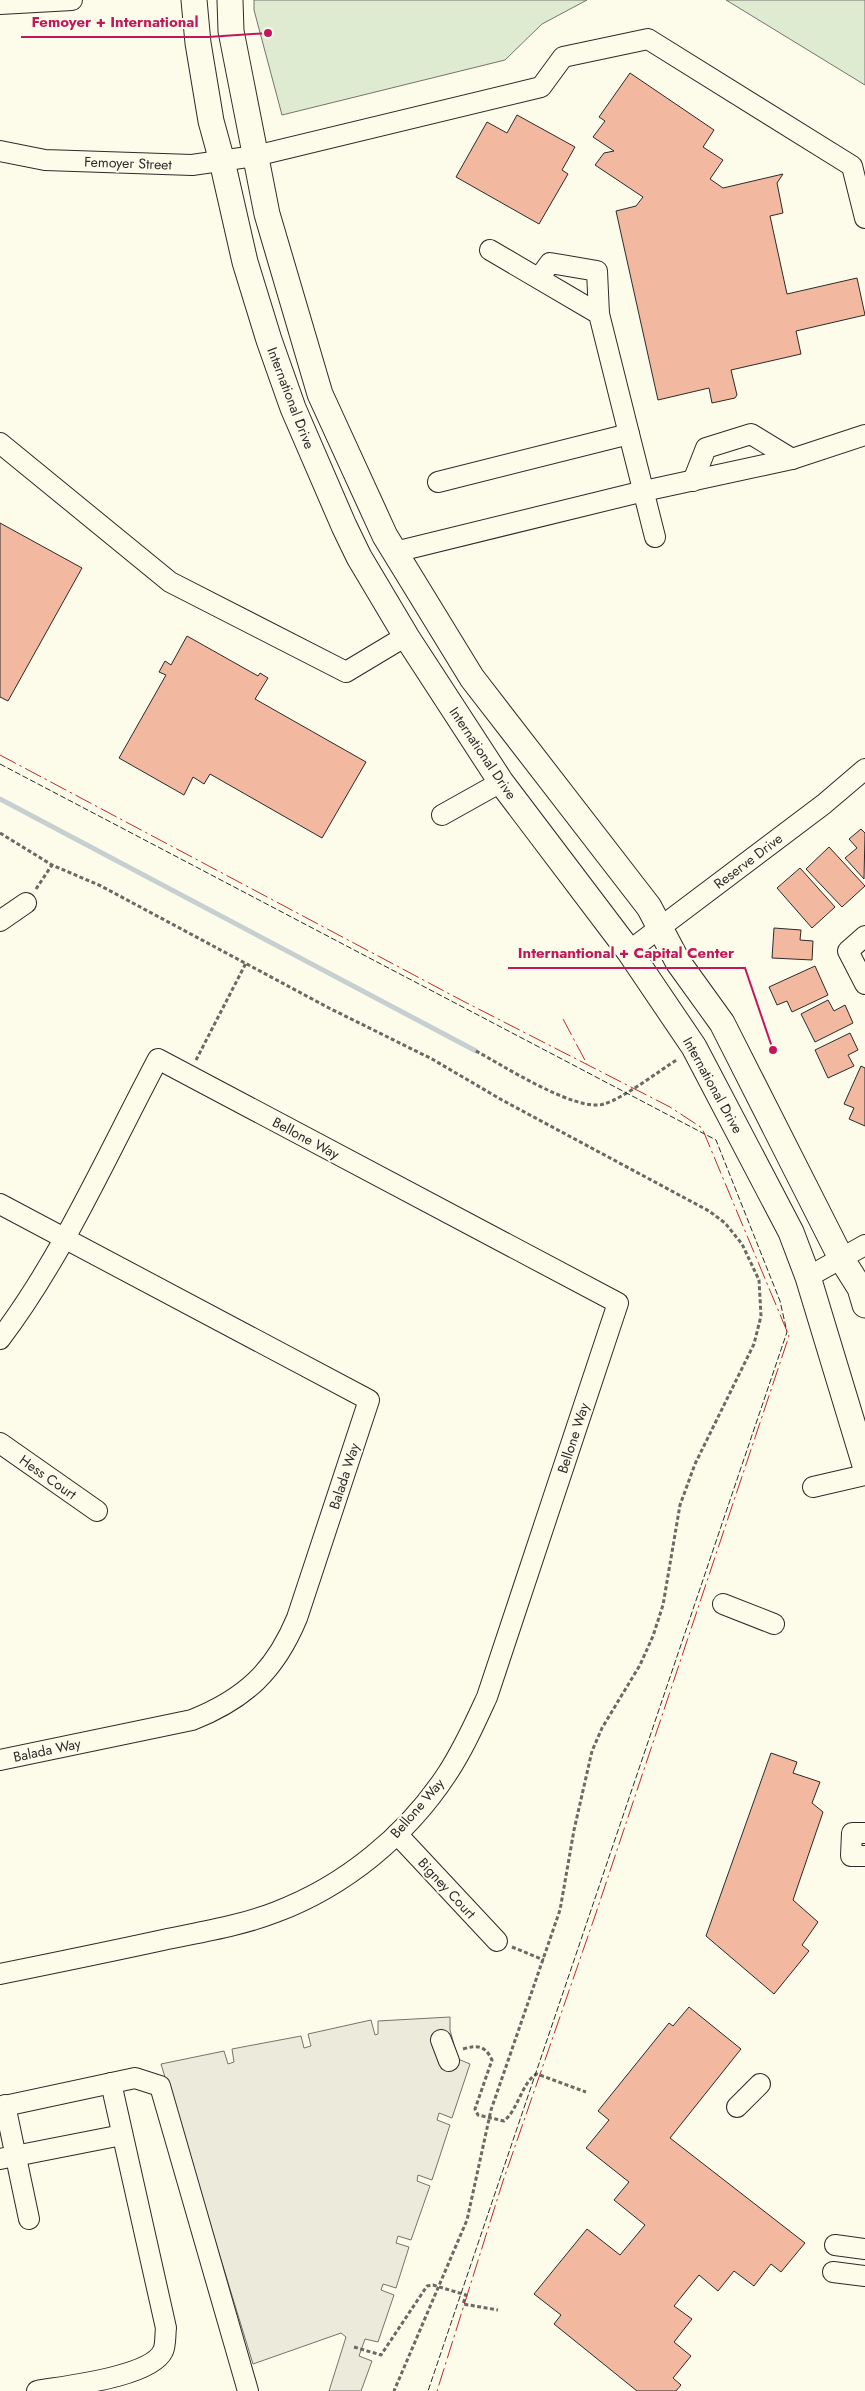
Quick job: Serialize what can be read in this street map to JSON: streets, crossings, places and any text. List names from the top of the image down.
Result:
{
  "streets": {
    "main road": ["International Drive"],
    "street": [
      "Femoyer Street",
      "Reserve Drive",
      "Bellone Way",
      "Balada Way",
      "Hess Court",
      "Bigney Court"
    ]
  },
  "crossings": [
    ["Femoyer Street", "International Drive"],
    ["International Drive", "Reserve Drive"],
    ["Bellone Way", "Balada Way"],
    ["Bellone Way", "Bigney Court"]
  ],
  "places": ["Femoyer + International", "Internantional + Capital Center"]
}
